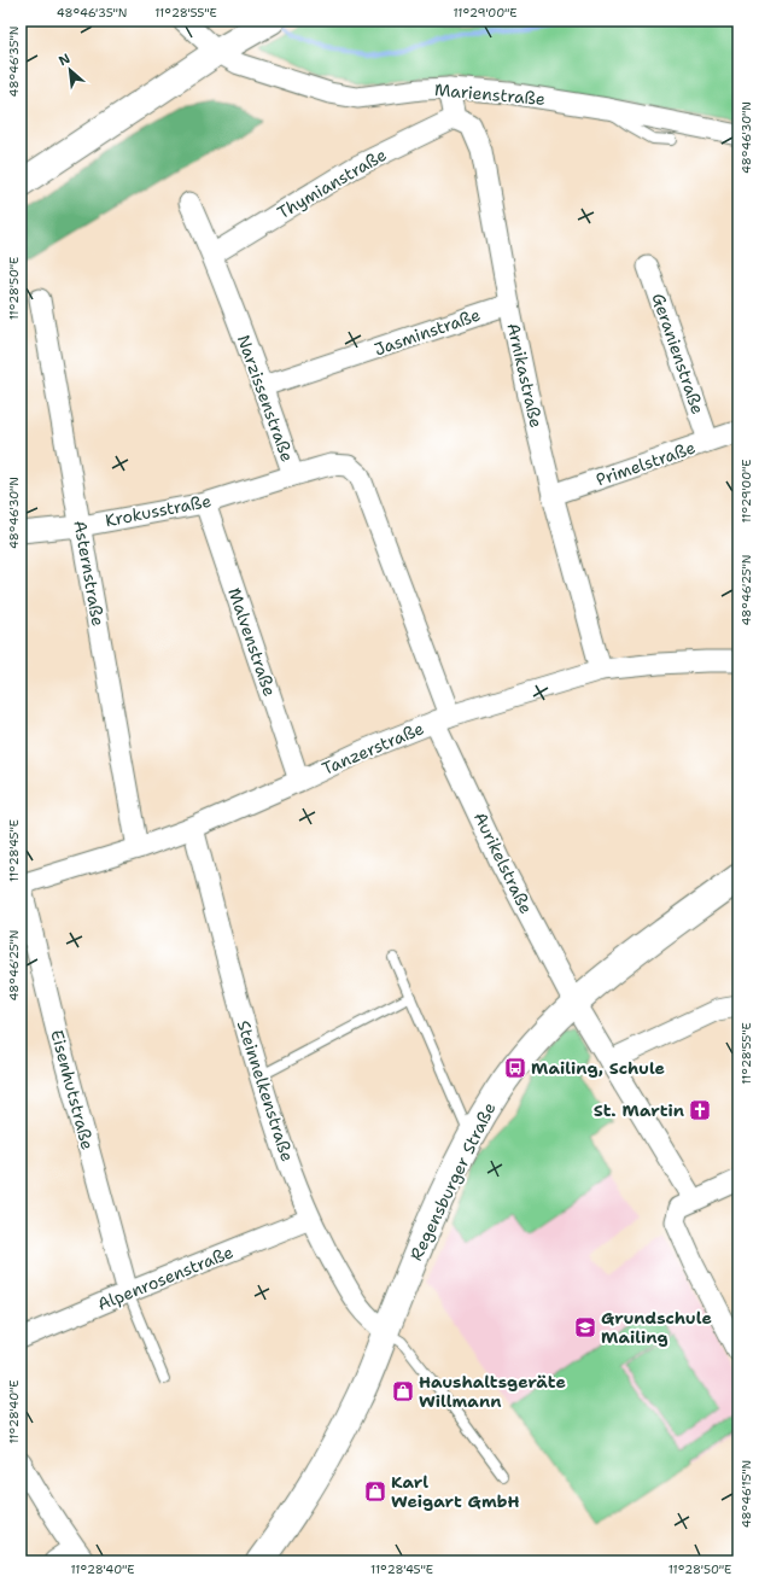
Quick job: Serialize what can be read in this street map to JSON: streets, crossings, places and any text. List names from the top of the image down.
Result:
{
  "streets": {
    "main road": ["Regensburger Straße"],
    "street": [
      "Marienstraße",
      "Thymianstraße",
      "Jasminstraße",
      "Geranienstraße",
      "Arnikastraße",
      "Narzissenstraße",
      "Primelstraße",
      "Krokusstraße",
      "Asternstraße",
      "Malvenstraße",
      "Tanzerstraße",
      "Aurikelstraße",
      "Eisenhutstraße",
      "Steinnelkenstraße",
      "Alpenrosenstraße"
    ]
  },
  "crossings": [
    ["Thymianstraße", "Arnikastraße"],
    ["Thymianstraße", "Narzissenstraße"],
    ["Jasminstraße", "Arnikastraße"],
    ["Jasminstraße", "Narzissenstraße"],
    ["Geranienstraße", "Primelstraße"],
    ["Arnikastraße", "Primelstraße"],
    ["Arnikastraße", "Tanzerstraße"],
    ["Narzissenstraße", "Krokusstraße"],
    ["Narzissenstraße", "Tanzerstraße"],
    ["Narzissenstraße", "Aurikelstraße"],
    ["Krokusstraße", "Asternstraße"],
    ["Krokusstraße", "Malvenstraße"],
    ["Asternstraße", "Tanzerstraße"],
    ["Malvenstraße", "Tanzerstraße"],
    ["Tanzerstraße", "Aurikelstraße"],
    ["Tanzerstraße", "Eisenhutstraße"],
    ["Tanzerstraße", "Steinnelkenstraße"],
    ["Aurikelstraße", "Regensburger Straße"],
    ["Eisenhutstraße", "Alpenrosenstraße"],
    ["Steinnelkenstraße", "Regensburger Straße"],
    ["Steinnelkenstraße", "Alpenrosenstraße"]
  ],
  "places": {
    "bus stop": ["Mailing, Schule"],
    "church": ["St. Martin"],
    "school or university": ["Grundschule Mailing"],
    "shop": ["Haushaltsgeräte Willmann", "Karl Weigart GmbH"]
  },
  "north": "top left",
  "coordinates": [
    "48°46'35\"N",
    "11°28'55\"E",
    "11°29'00\"E",
    "48°46'30\"N",
    "11°28'50\"E",
    "48°46'25\"N",
    "11°28'45\"E",
    "11°28'40\"E",
    "48°46'15\"N"
  ]
}
